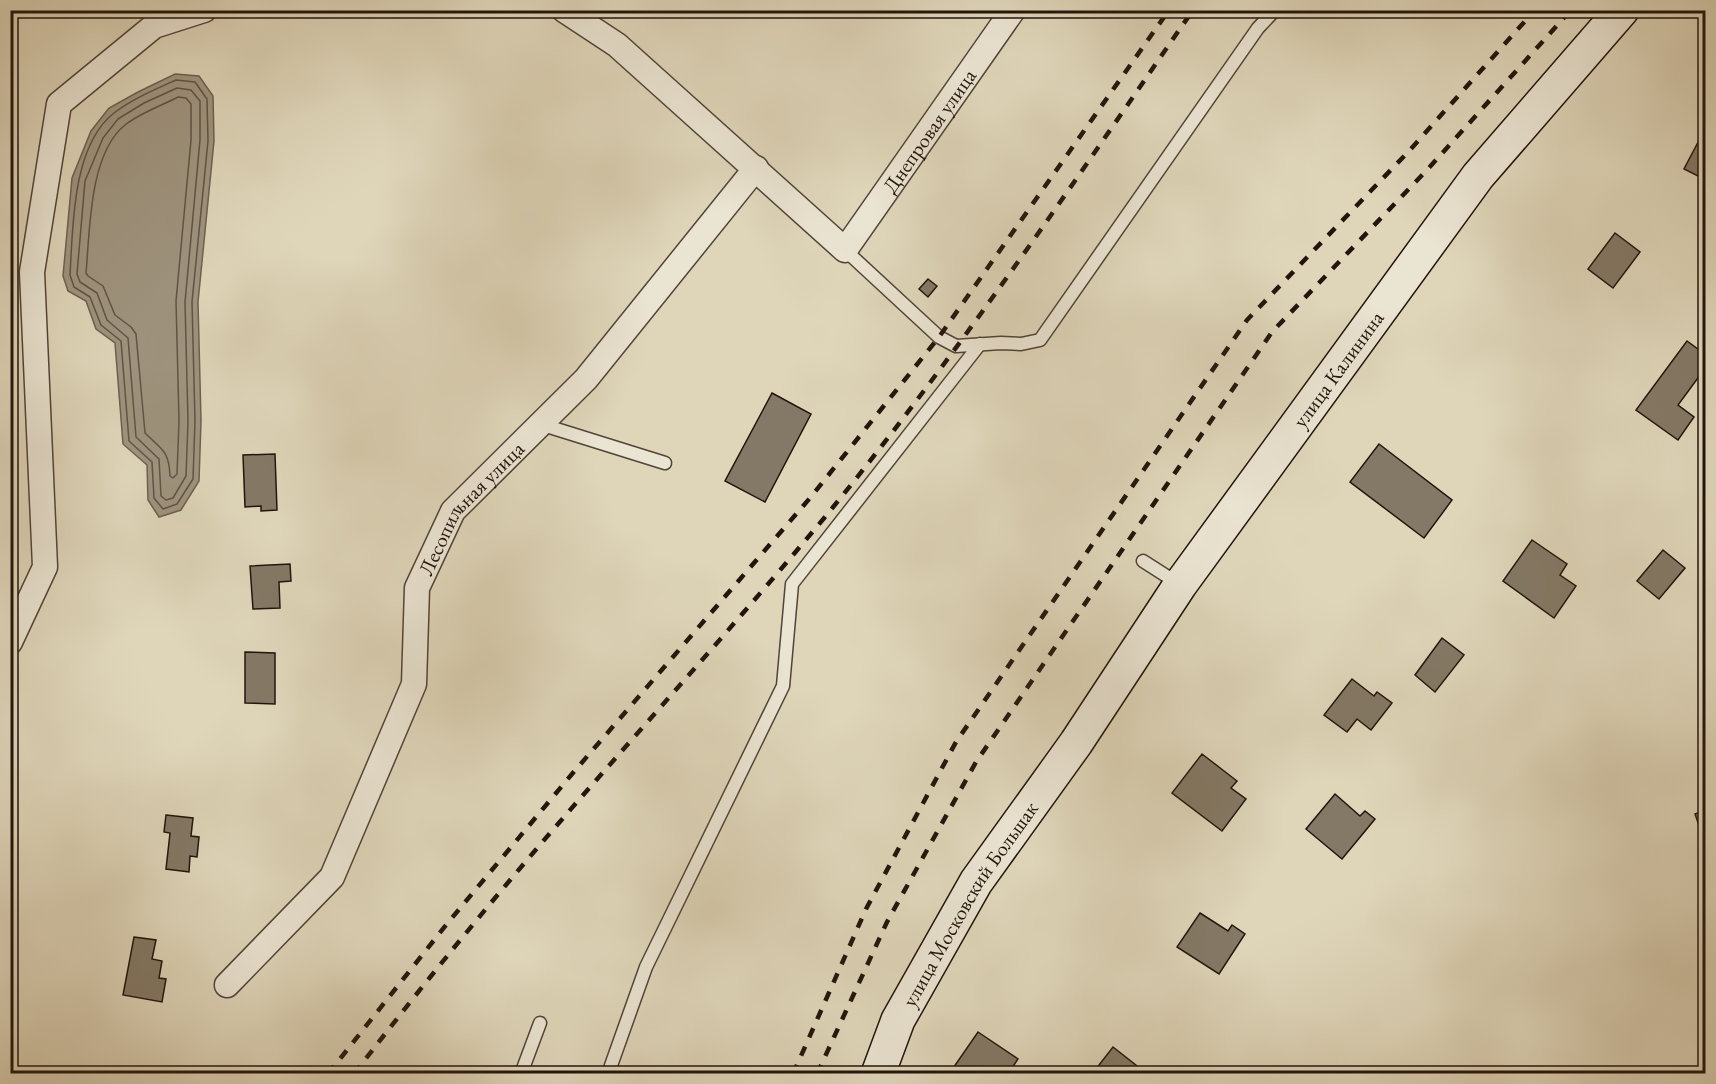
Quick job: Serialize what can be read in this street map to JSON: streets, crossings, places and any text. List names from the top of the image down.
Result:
{
  "streets": {
    "street": [
      "Днепровая улица",
      "улица Калинина",
      "Лесопильная улица",
      "улица Московский Большак"
    ]
  },
  "crossings": [
    ["улица Калинина", "улица Московский Большак"]
  ]
}
